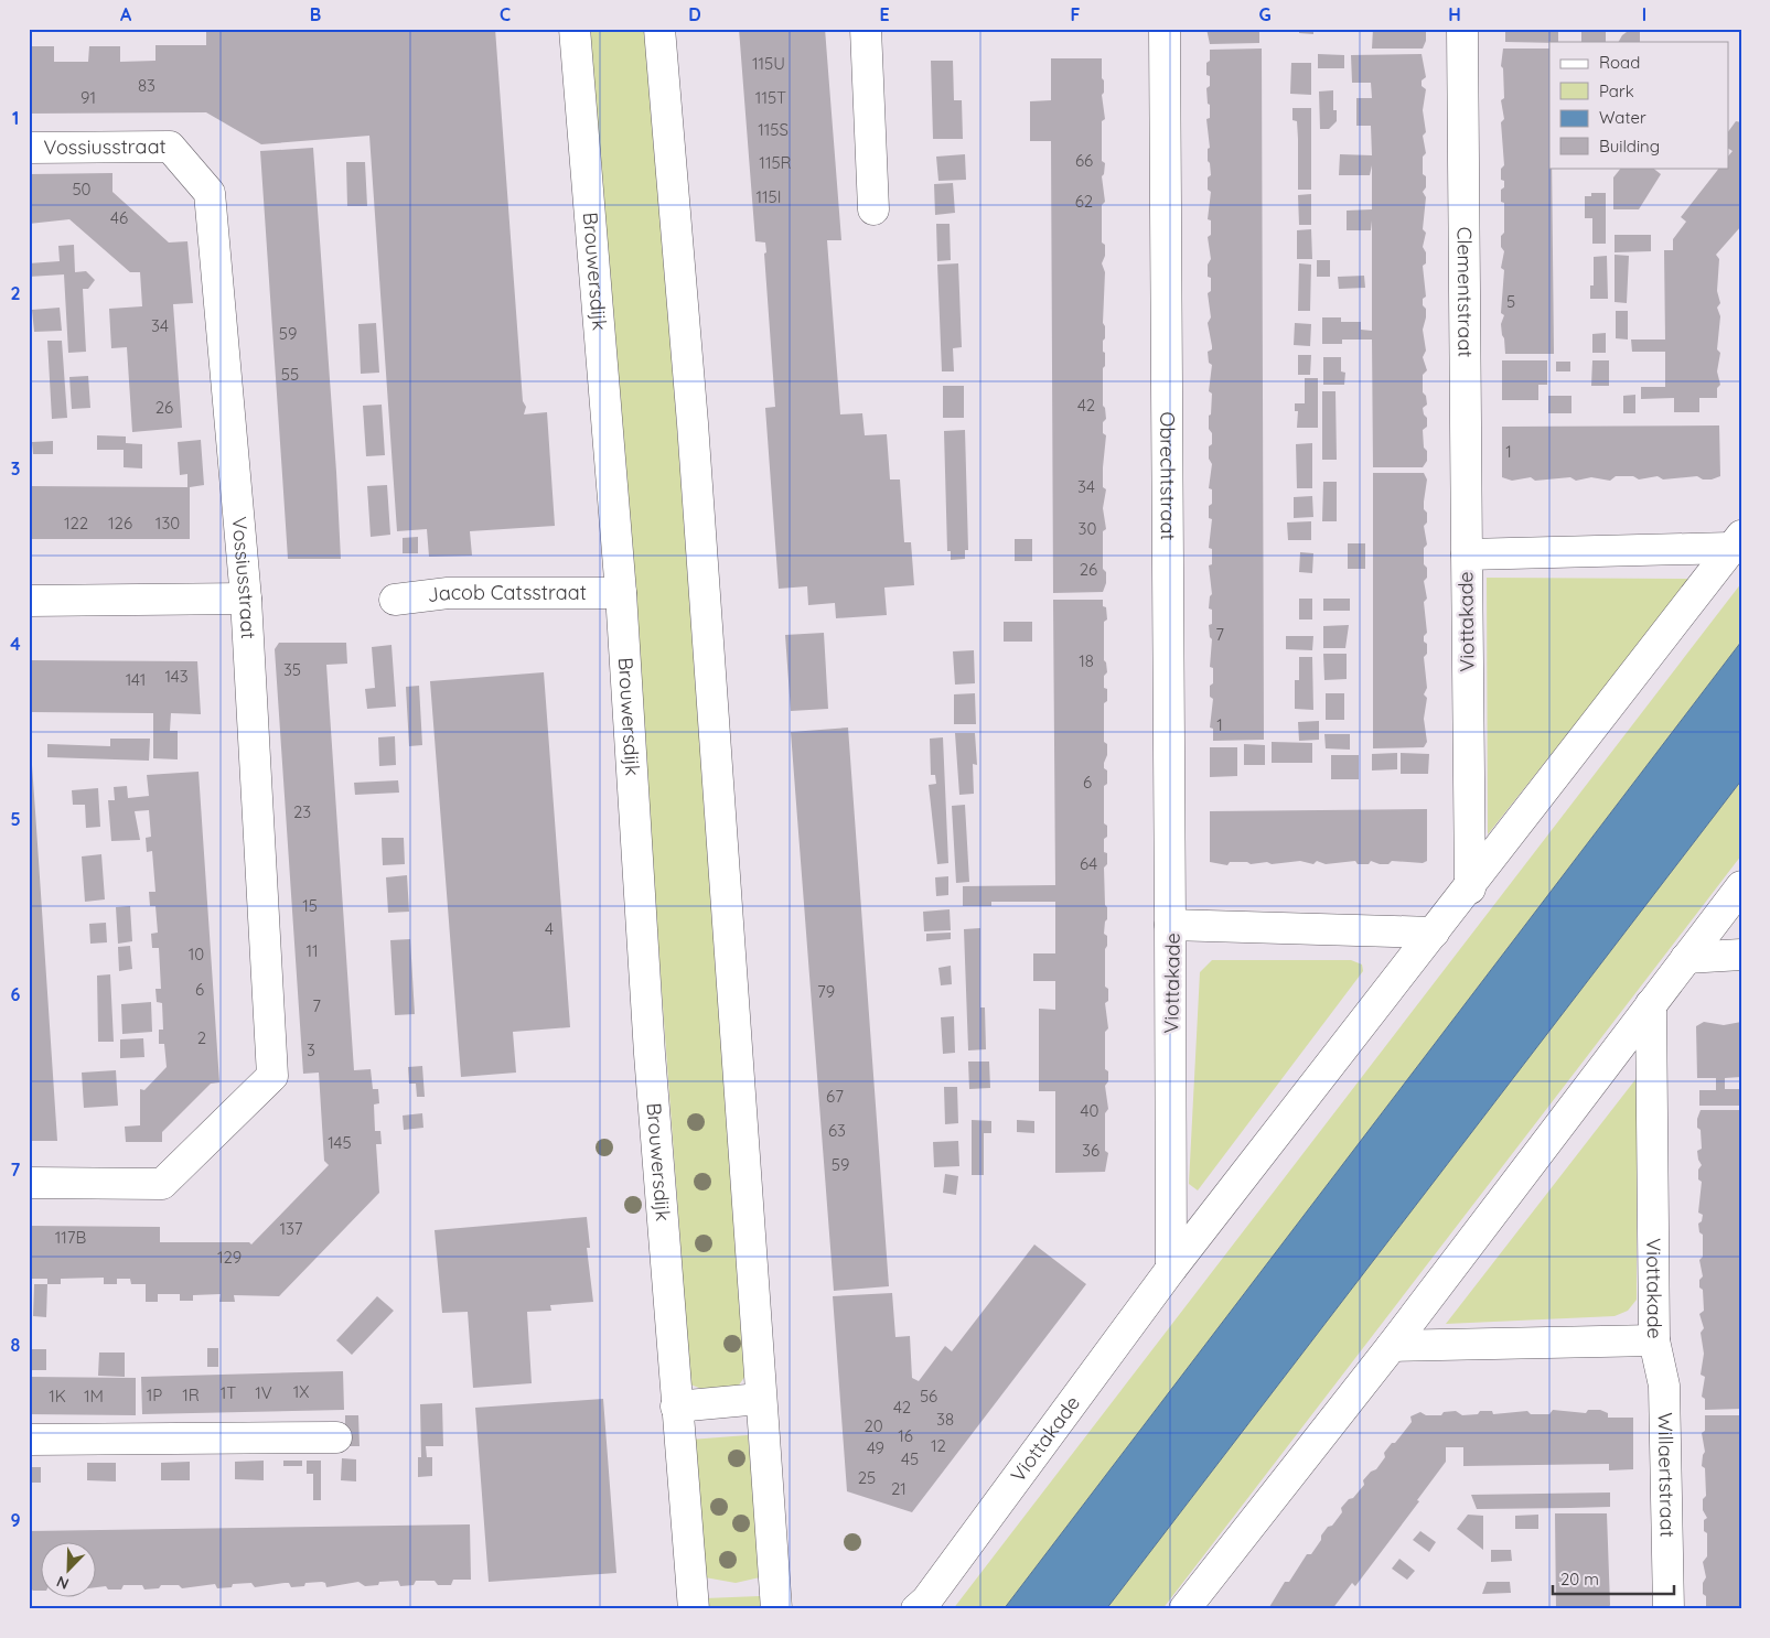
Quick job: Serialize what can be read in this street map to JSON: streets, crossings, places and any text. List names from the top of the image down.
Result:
{
  "streets": {
    "street": [
      "Vossiusstraat",
      "Brouwersdijk",
      "Clementstraat",
      "Obrechtstraat",
      "Jacob Catsstraat",
      "Viottakade",
      "Willaertstraat"
    ]
  },
  "crossings": [
    ["Brouwersdijk", "Jacob Catsstraat"],
    ["Clementstraat", "Viottakade"],
    ["Obrechtstraat", "Viottakade"],
    ["Viottakade", "Willaertstraat"]
  ],
  "house_numbers": [
    "115U",
    "83",
    "91",
    "115T",
    "115S",
    "66",
    "115R",
    "50",
    "115I",
    "62",
    "46",
    "5",
    "34",
    "59",
    "55",
    "42",
    "26",
    "1",
    "34",
    "122",
    "126",
    "130",
    "30",
    "26",
    "7",
    "18",
    "35",
    "143",
    "141",
    "1",
    "6",
    "23",
    "64",
    "15",
    "4",
    "11",
    "10",
    "6",
    "79",
    "7",
    "2",
    "3",
    "67",
    "40",
    "63",
    "145",
    "36",
    "59",
    "137",
    "117B",
    "129",
    "1X",
    "1T",
    "1V",
    "1P",
    "1R",
    "1K",
    "1M",
    "56",
    "42",
    "38",
    "20",
    "16",
    "12",
    "49",
    "45",
    "25",
    "21"
  ],
  "legend": [
    "Road",
    "Park",
    "Water",
    "Building"
  ],
  "scale_bar": "20 m",
  "north": "bottom left",
  "grid": {
    "columns": [
      "A",
      "B",
      "C",
      "D",
      "E",
      "F",
      "G",
      "H",
      "I"
    ],
    "rows": [
      "1",
      "2",
      "3",
      "4",
      "5",
      "6",
      "7",
      "8",
      "9"
    ]
  }
}
